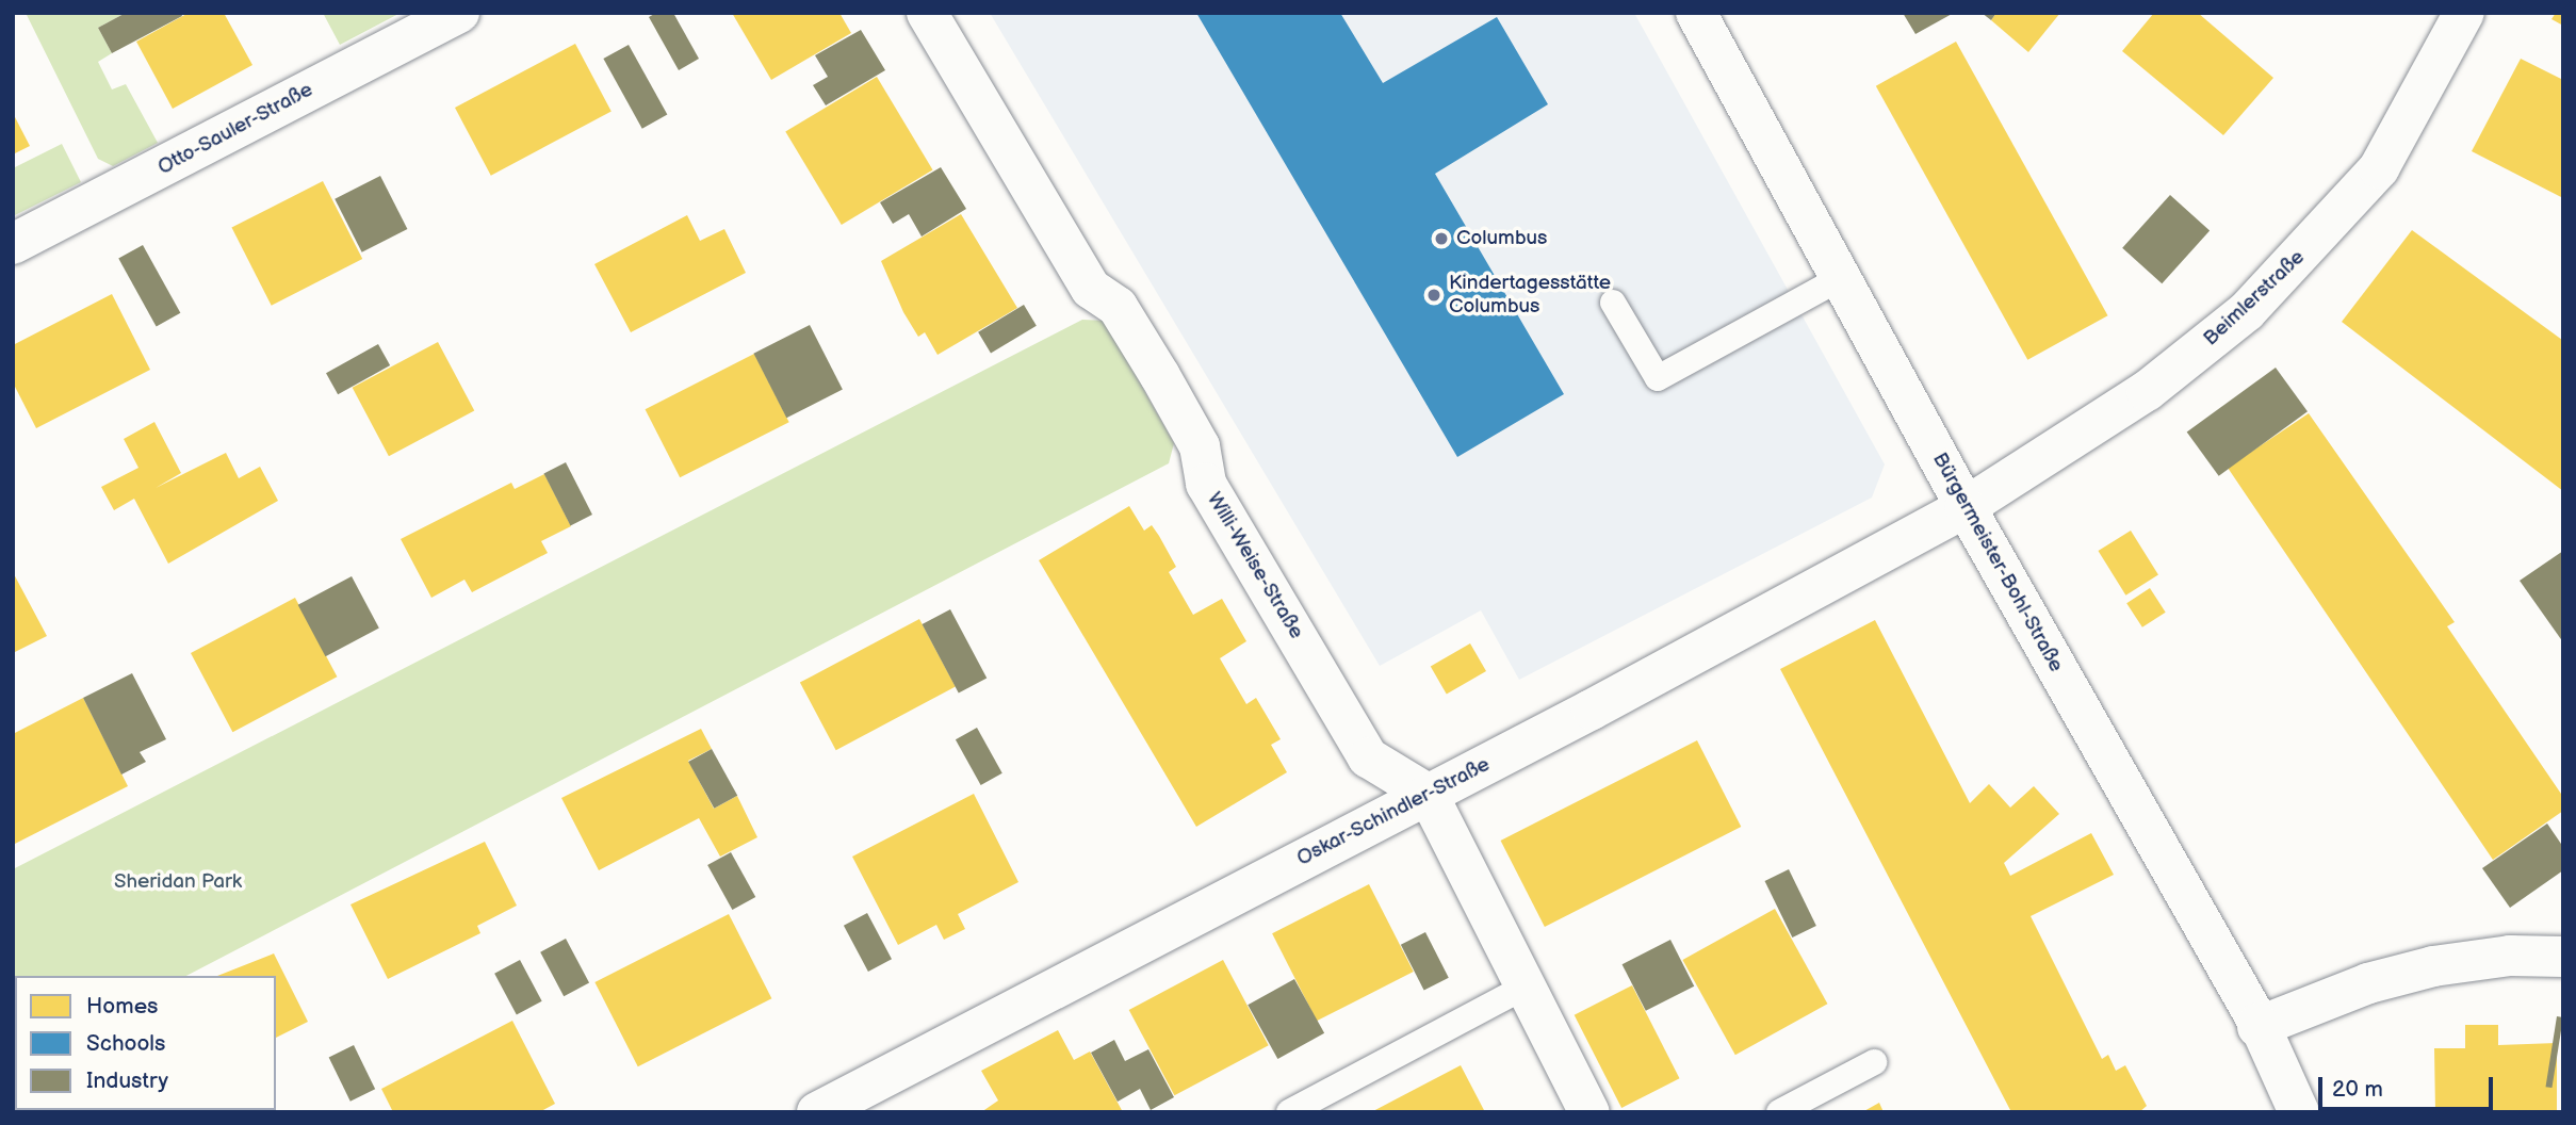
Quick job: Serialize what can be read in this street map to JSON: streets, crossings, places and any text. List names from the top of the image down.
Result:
{
  "streets": {
    "street": [
      "Otto-Sauler-Straße",
      "Beimlerstraße",
      "Bürgermeister-Bohl-Straße",
      "Willi-Weise-Straße",
      "Oskar-Schindler-Straße"
    ]
  },
  "crossings": [
    ["Beimlerstraße", "Bürgermeister-Bohl-Straße"],
    ["Beimlerstraße", "Oskar-Schindler-Straße"],
    ["Bürgermeister-Bohl-Straße", "Oskar-Schindler-Straße"],
    ["Willi-Weise-Straße", "Oskar-Schindler-Straße"]
  ],
  "parks": ["Sheridan Park"],
  "places": ["Columbus", "Kindertagesstätte Columbus"],
  "legend": ["Homes", "Schools", "Industry"],
  "scale_bar": "20 m"
}
